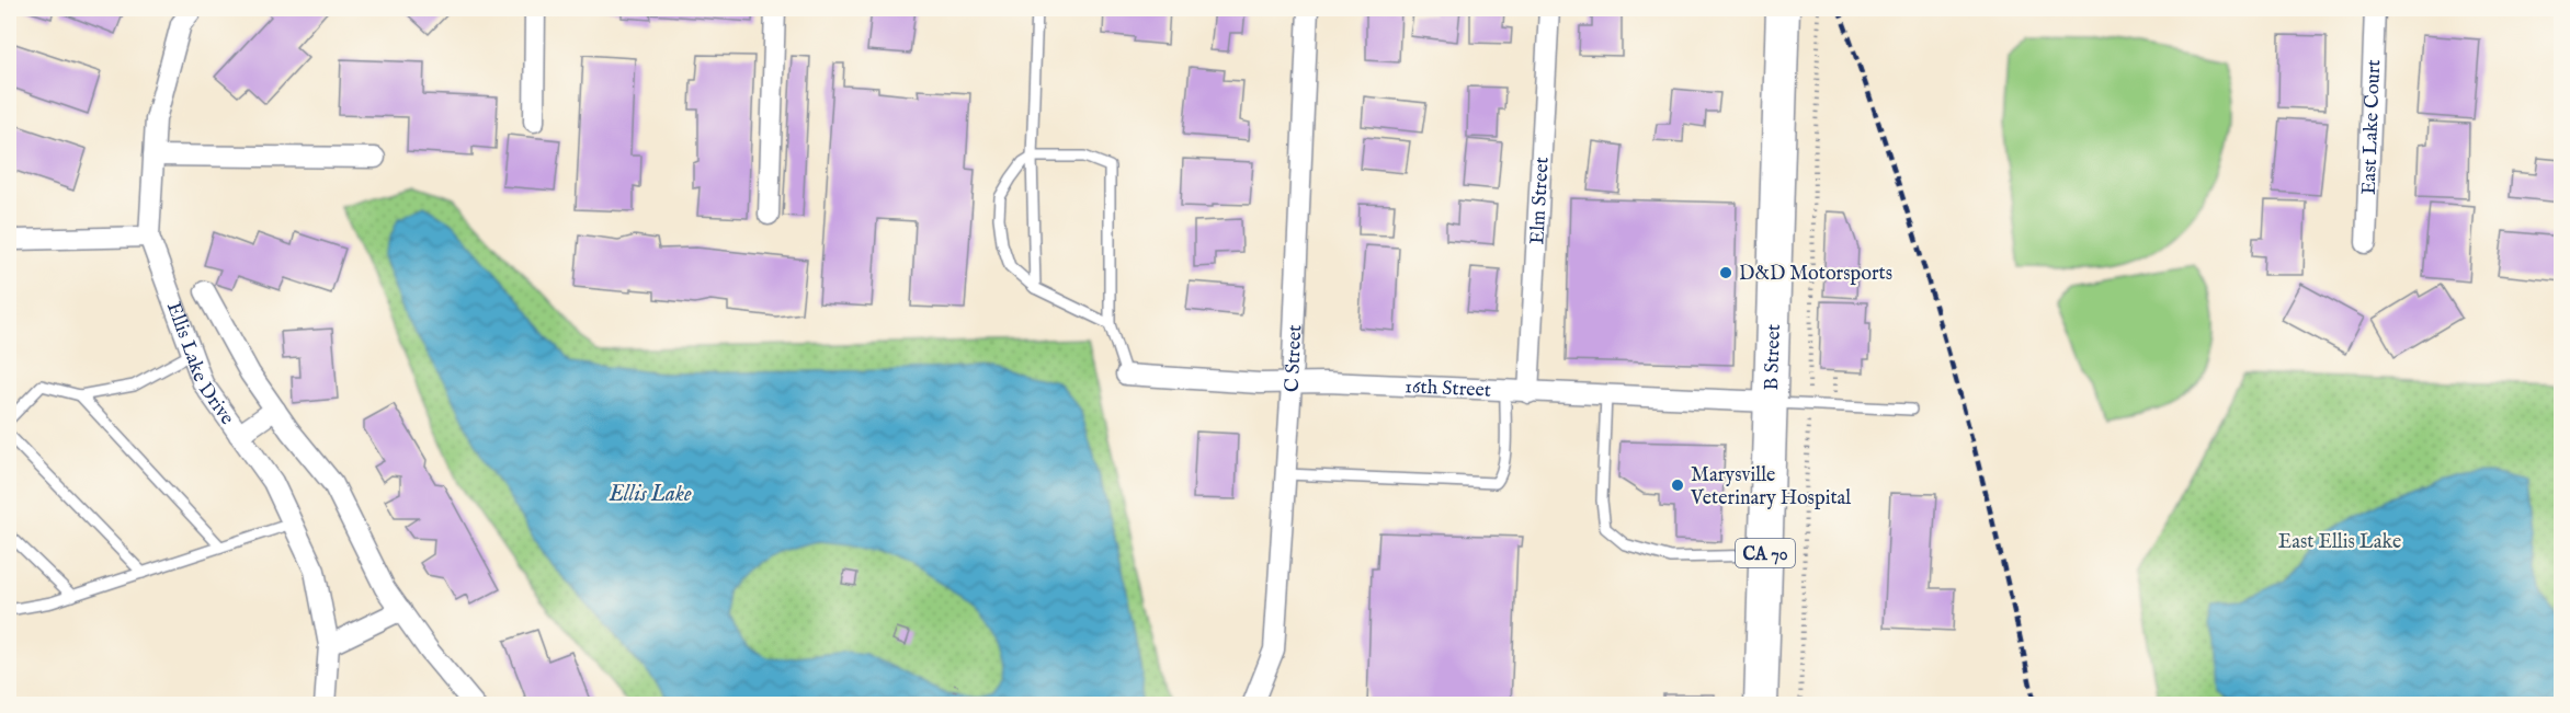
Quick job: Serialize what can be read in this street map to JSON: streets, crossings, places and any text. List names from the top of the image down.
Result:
{
  "streets": {
    "highway": ["B Street", "CA 70"],
    "street": [
      "East Lake Court",
      "Elm Street",
      "C Street",
      "Ellis Lake Drive",
      "16th Street"
    ]
  },
  "crossings": [
    ["Elm Street", "16th Street"],
    ["B Street", "16th Street"],
    ["C Street", "16th Street"]
  ],
  "water": ["Ellis Lake"],
  "parks": ["East Ellis Lake"],
  "places": ["D&D Motorsports", "Marysville Veterinary Hospital"]
}
